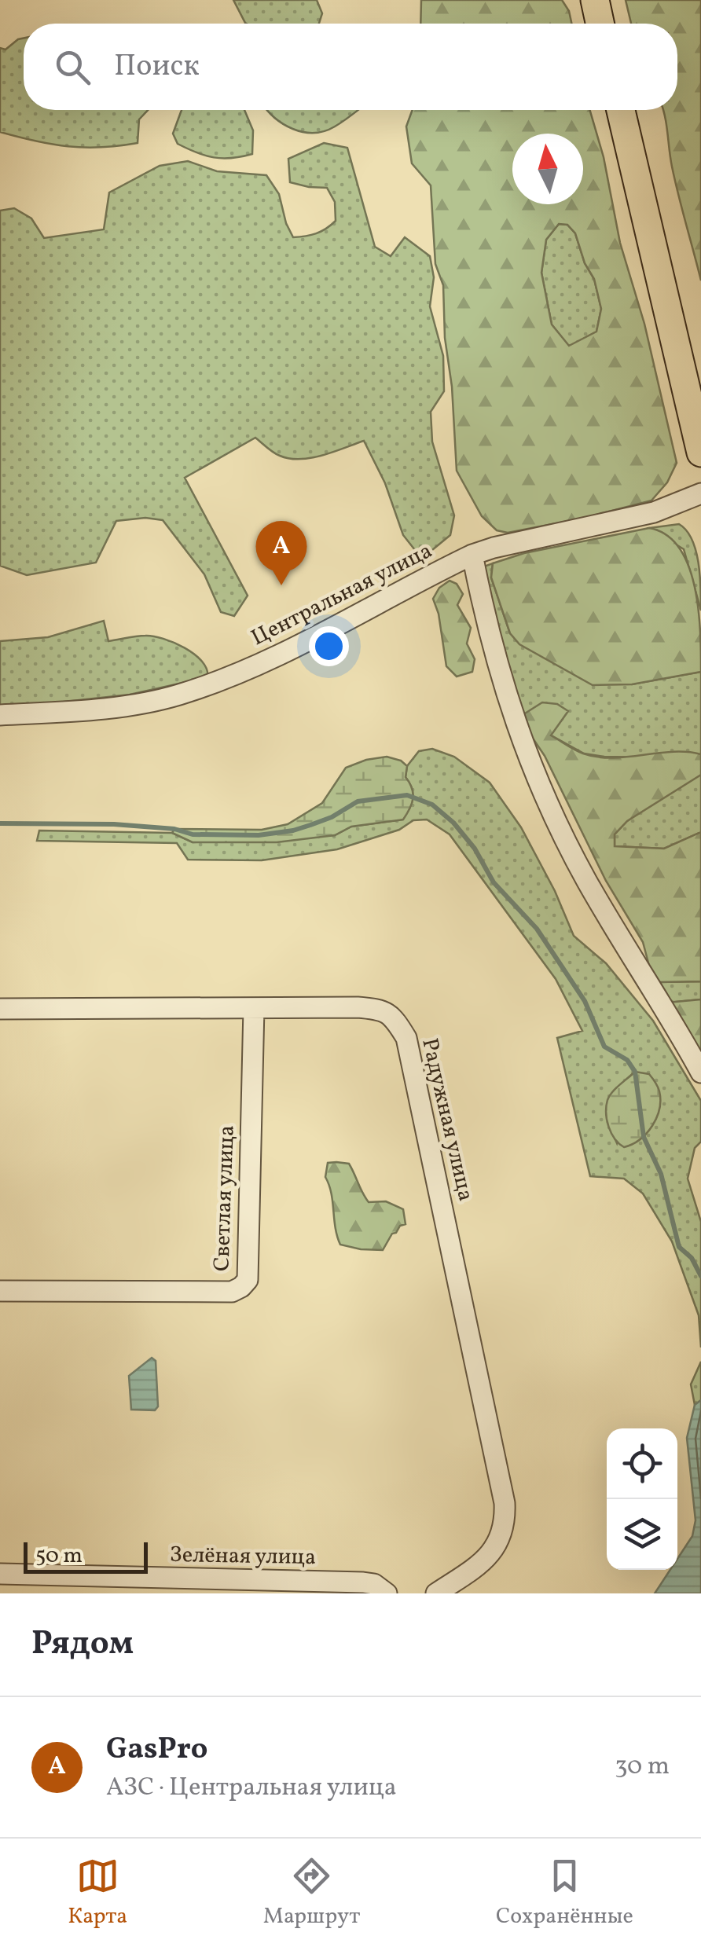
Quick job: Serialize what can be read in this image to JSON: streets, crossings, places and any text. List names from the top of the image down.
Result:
{
  "streets": {
    "street": [
      "Центральная улица",
      "Радужная улица",
      "Светлая улица",
      "Зелёная улица"
    ]
  },
  "crossings": [
    ["Радужная улица", "Светлая улица"]
  ],
  "scale_bar": "50 m",
  "north": "top",
  "page": {
    "search": "Поиск",
    "pins": "A",
    "scale": "50 m",
    "heading": "Рядом",
    "list": [
      {
        "mark": "A",
        "name": "GasPro",
        "note": "АЗС · Центральная улица",
        "value": "30 m"
      }
    ],
    "nav": ["Карта", "Маршрут", "Сохранённые"]
  }
}
